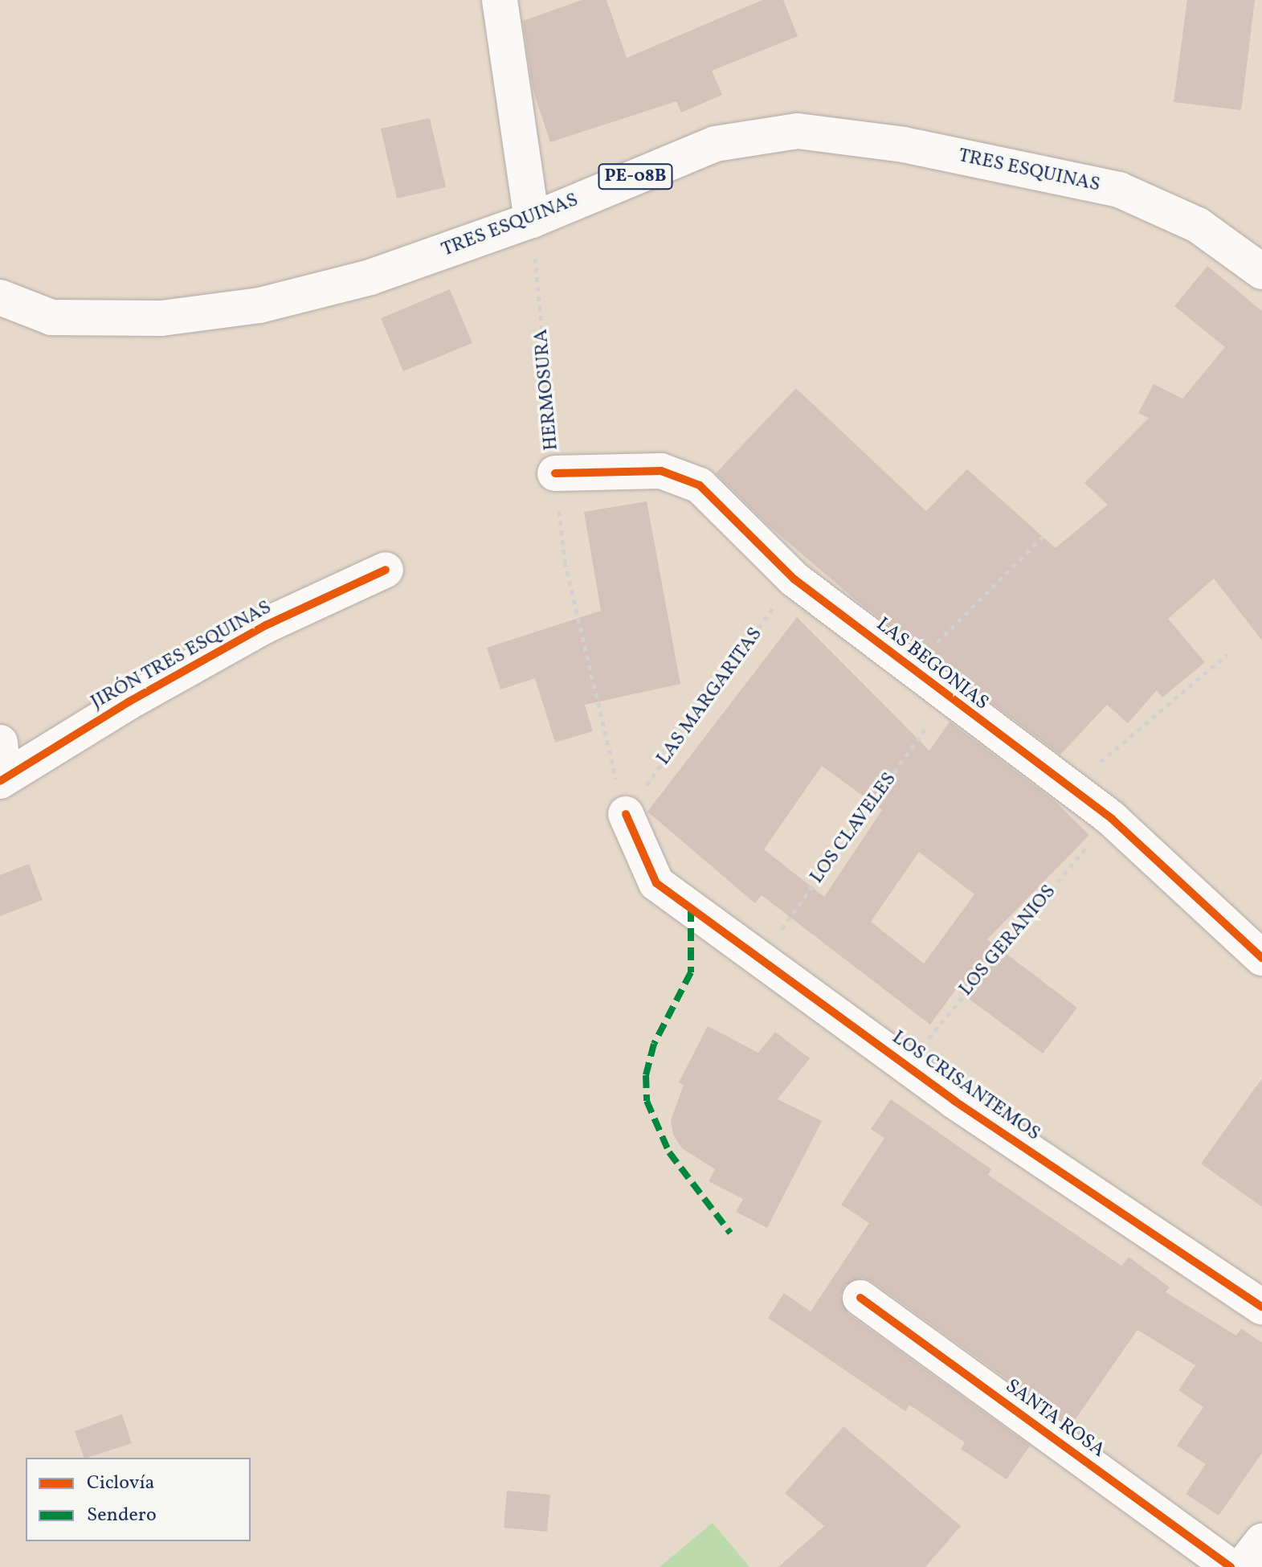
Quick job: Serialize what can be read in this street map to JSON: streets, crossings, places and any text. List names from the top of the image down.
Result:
{
  "streets": {
    "main road": [
      "TRES ESQUINAS",
      "PE-08B",
      "JIRÓN TRES ESQUINAS",
      "LAS BEGONIAS",
      "LOS CRISANTEMOS",
      "SANTA ROSA"
    ],
    "path": [
      "HERMOSURA",
      "LAS MARGARITAS",
      "LOS CLAVELES",
      "LOS GERANIOS"
    ]
  },
  "crossings": [
    ["TRES ESQUINAS", "HERMOSURA"],
    ["HERMOSURA", "LAS BEGONIAS"],
    ["HERMOSURA", "LAS MARGARITAS"],
    ["HERMOSURA", "LOS CRISANTEMOS"],
    ["LAS BEGONIAS", "LAS MARGARITAS"],
    ["LAS BEGONIAS", "LOS CLAVELES"],
    ["LAS BEGONIAS", "LOS GERANIOS"],
    ["LAS MARGARITAS", "LOS CRISANTEMOS"],
    ["LOS CLAVELES", "LOS CRISANTEMOS"],
    ["LOS GERANIOS", "LOS CRISANTEMOS"]
  ],
  "legend": ["Ciclovía", "Sendero"]
}
